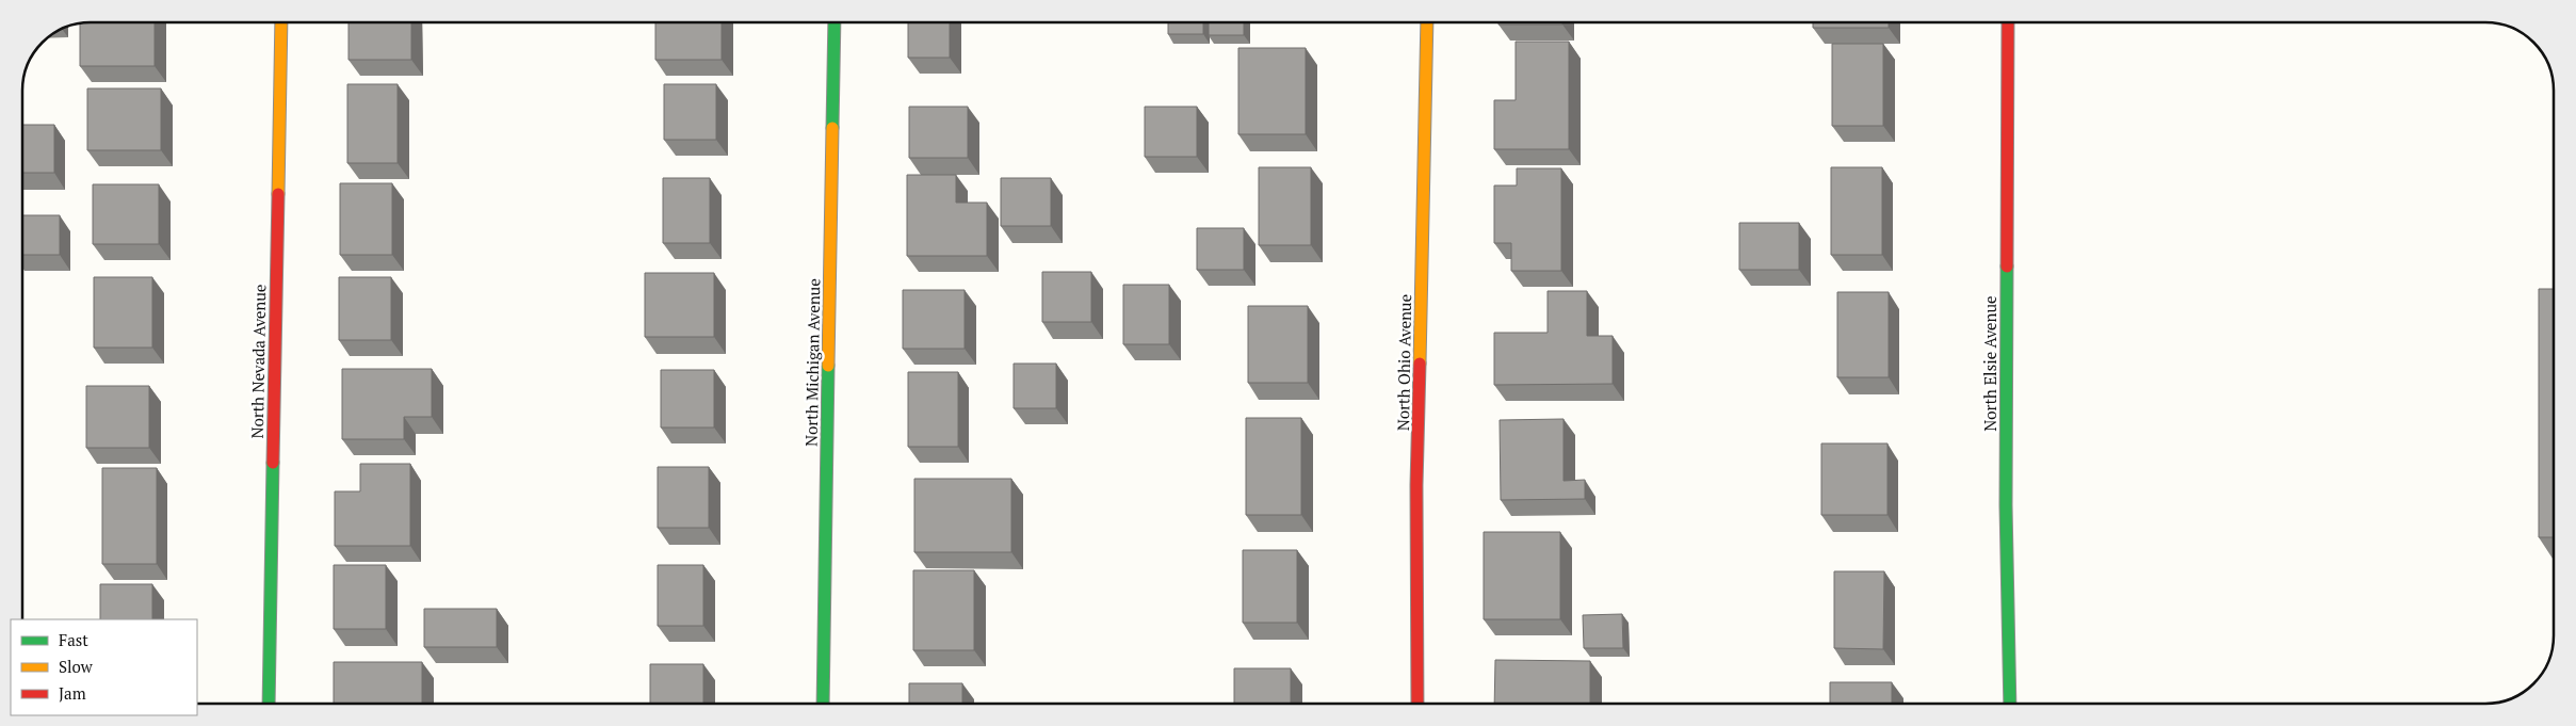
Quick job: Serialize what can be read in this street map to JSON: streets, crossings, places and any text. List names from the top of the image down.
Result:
{
  "streets": {
    "street": [
      "North Nevada Avenue",
      "North Michigan Avenue",
      "North Ohio Avenue",
      "North Elsie Avenue"
    ]
  },
  "legend": ["Fast", "Slow", "Jam"]
}
